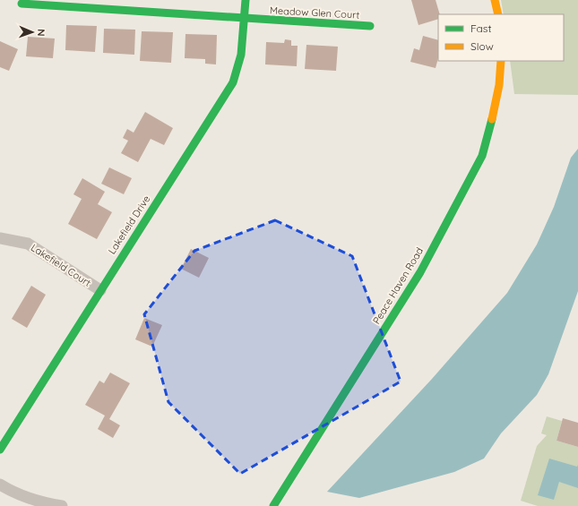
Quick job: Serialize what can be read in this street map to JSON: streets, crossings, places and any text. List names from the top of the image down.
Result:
{
  "streets": {
    "street": [
      "Meadow Glen Court",
      "Lakefield Drive",
      "Lakefield Court",
      "Peace Haven Road"
    ]
  },
  "crossings": [
    ["Meadow Glen Court", "Lakefield Drive"],
    ["Lakefield Drive", "Lakefield Court"]
  ],
  "legend": ["Fast", "Slow"],
  "north": "right"
}
